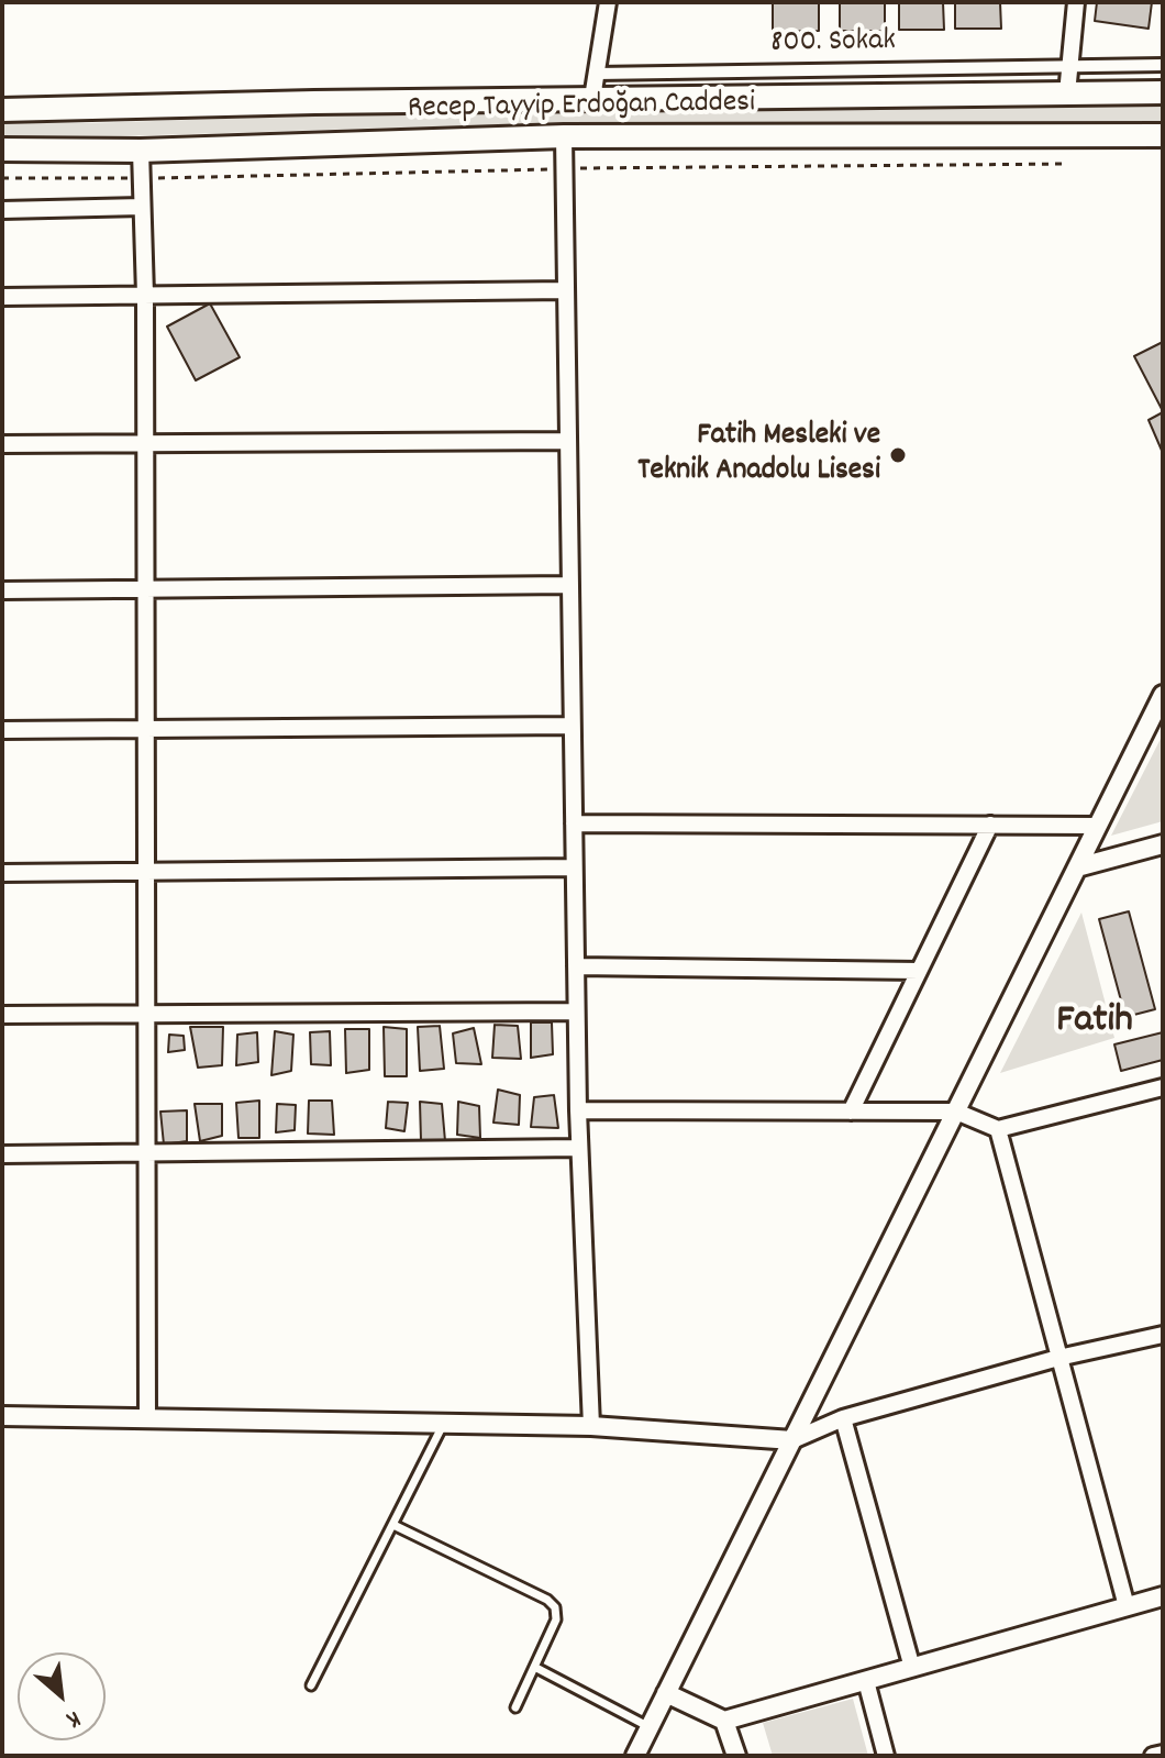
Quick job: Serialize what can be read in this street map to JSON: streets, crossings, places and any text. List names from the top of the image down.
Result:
{
  "streets": {
    "main road": ["Recep Tayyip Erdoğan Caddesi"],
    "street": ["800. Sokak"]
  },
  "districts": ["Fatih"],
  "places": ["Fatih Mesleki ve Teknik Anadolu Lisesi"],
  "north": "bottom right"
}
